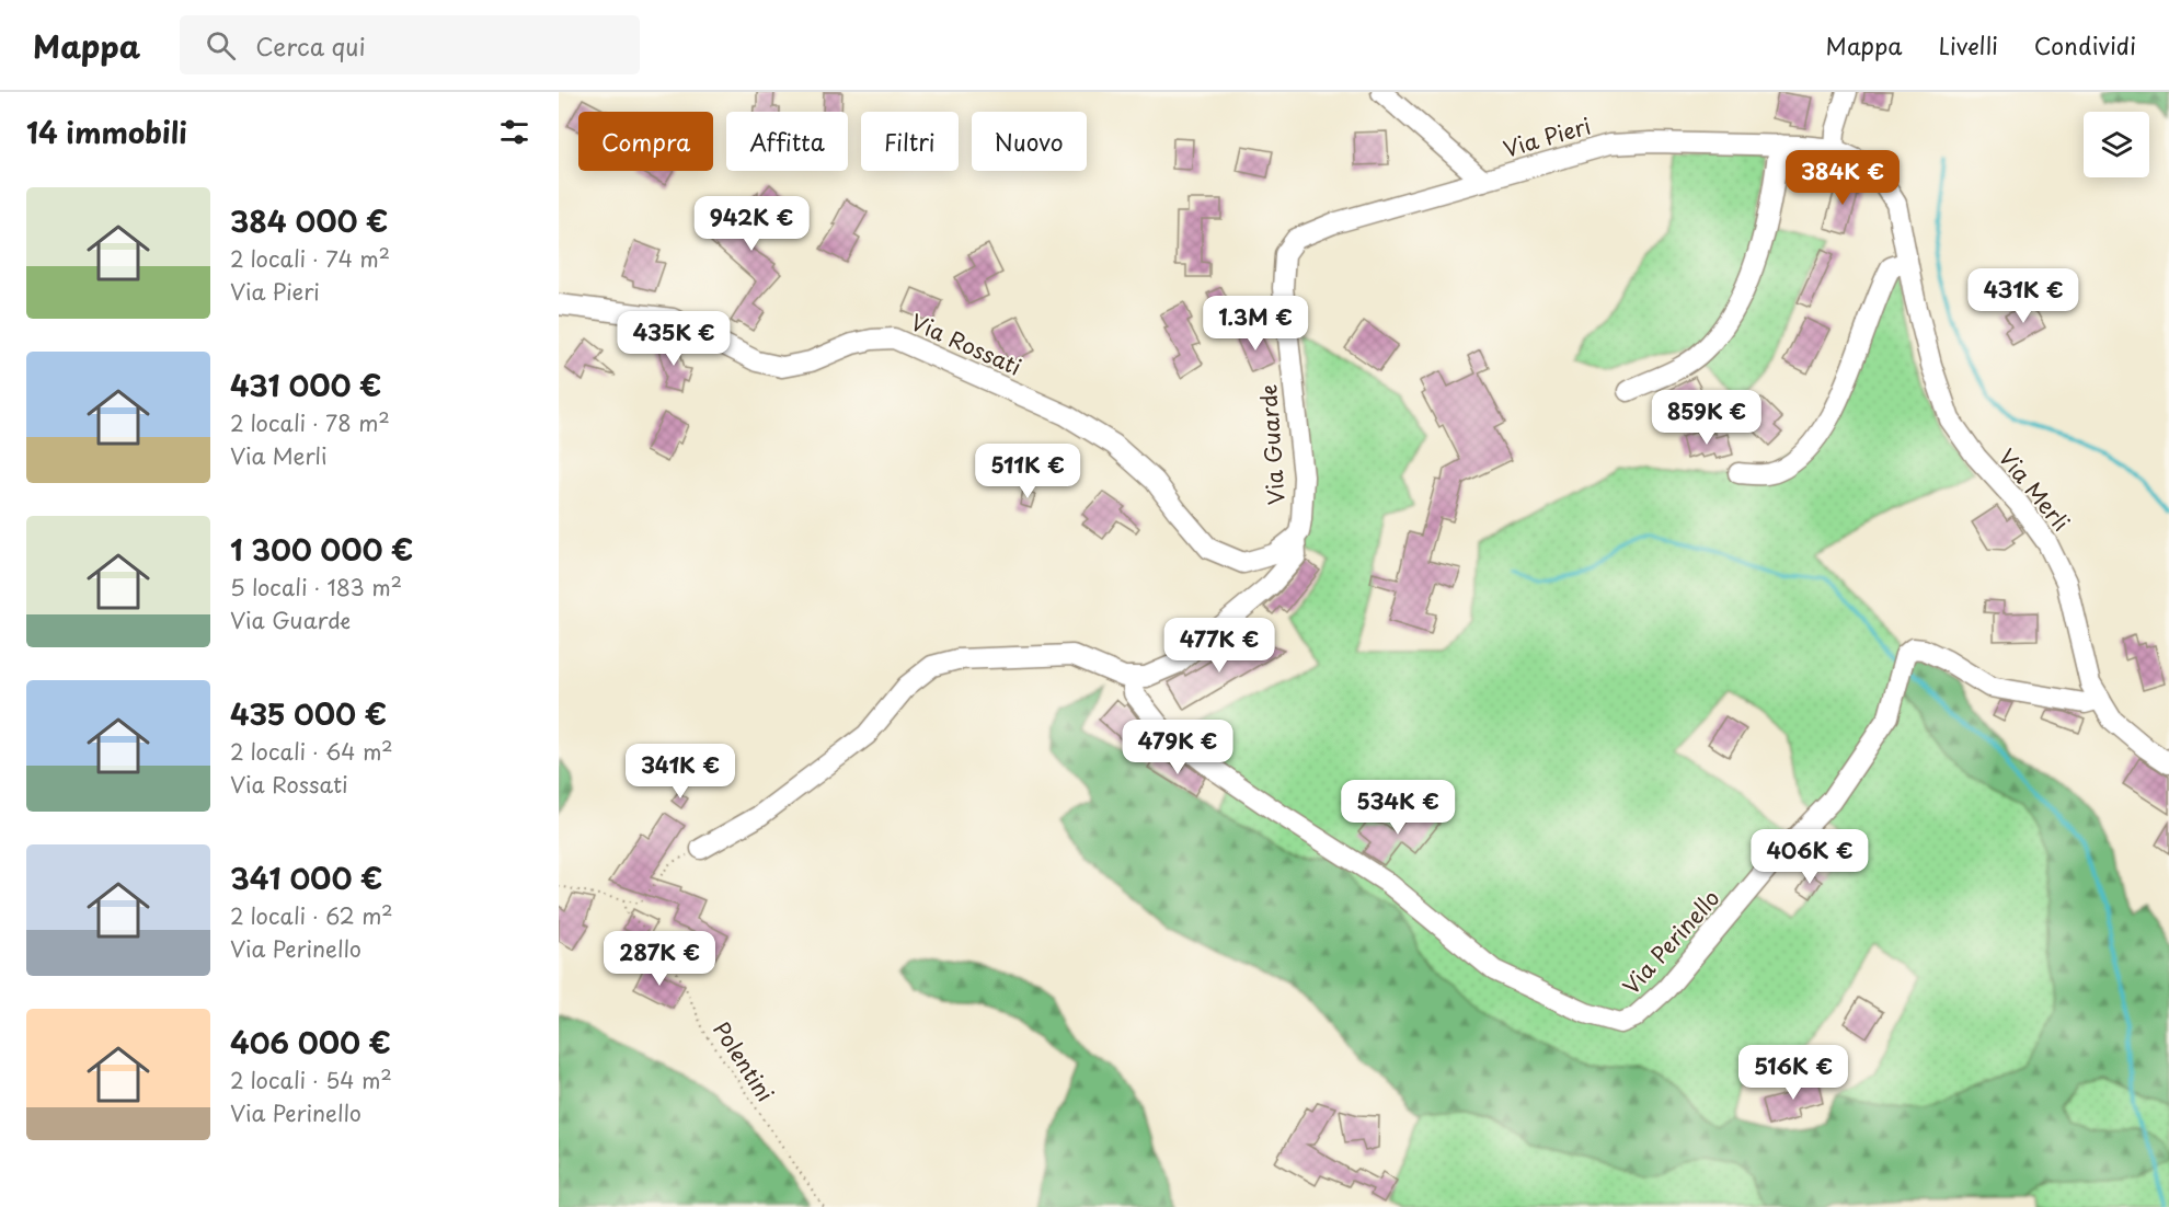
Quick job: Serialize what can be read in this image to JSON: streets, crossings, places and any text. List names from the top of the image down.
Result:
{
  "streets": {
    "street": [
      "Via Pieri",
      "Via Rossati",
      "Via Guarde",
      "Via Merli",
      "Via Perinello"
    ],
    "path": ["Polentini"]
  },
  "crossings": [
    ["Via Pieri", "Via Guarde"],
    ["Via Pieri", "Via Merli"],
    ["Via Rossati", "Via Guarde"],
    ["Via Merli", "Via Perinello"]
  ],
  "page": {
    "header": "Mappa",
    "search": "Cerca qui",
    "nav": ["Mappa", "Livelli", "Condividi"],
    "heading": "14 immobili",
    "chip": [
      "Compra",
      "Affitta",
      "Filtri",
      "Nuovo"
    ],
    "price": [
      "384K €",
      "942K €",
      "431K €",
      "1.3M €",
      "435K €",
      "859K €",
      "511K €",
      "477K €",
      "479K €",
      "341K €",
      "534K €",
      "406K €",
      "287K €",
      "516K €"
    ],
    "list": [
      {
        "name": "384 000 €",
        "note": "2 locali · 74 m² · Via Pieri"
      },
      {
        "name": "431 000 €",
        "note": "2 locali · 78 m² · Via Merli"
      },
      {
        "name": "1 300 000 €",
        "note": "5 locali · 183 m² · Via Guarde"
      },
      {
        "name": "435 000 €",
        "note": "2 locali · 64 m² · Via Rossati"
      },
      {
        "name": "341 000 €",
        "note": "2 locali · 62 m² · Via Perinello"
      },
      {
        "name": "406 000 €",
        "note": "2 locali · 54 m² · Via Perinello"
      }
    ]
  }
}
